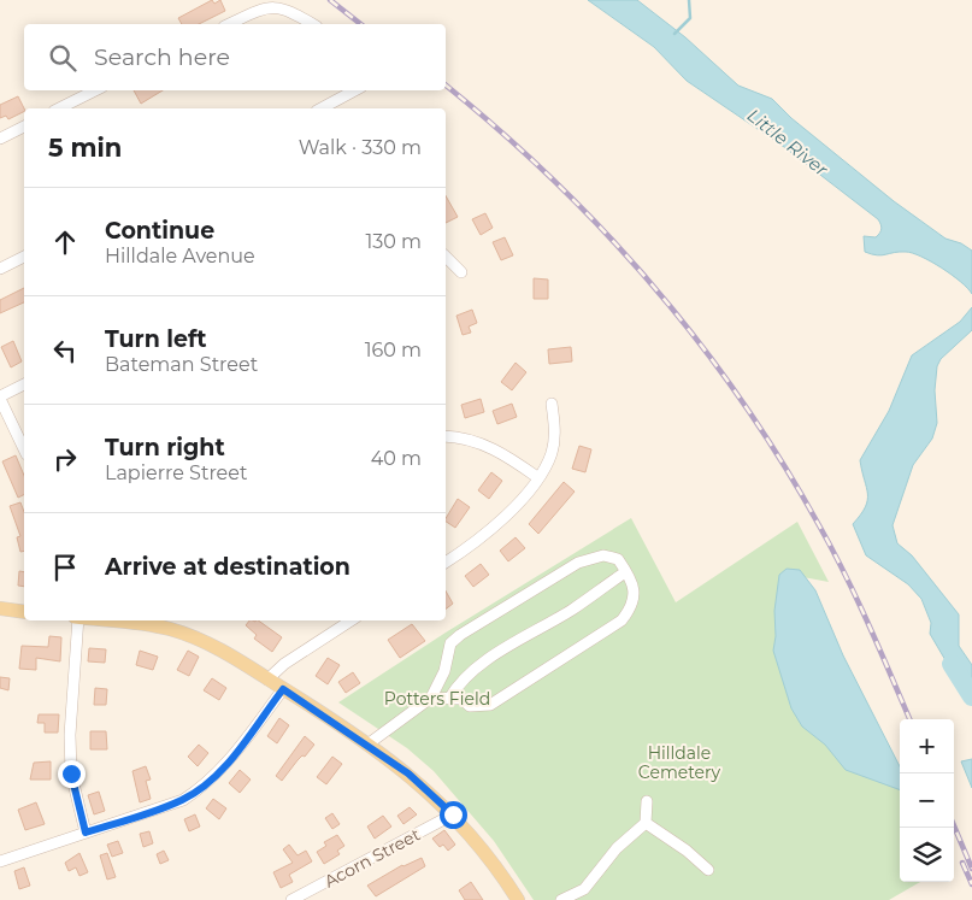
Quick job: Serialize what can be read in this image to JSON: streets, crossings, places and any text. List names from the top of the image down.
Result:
{
  "streets": {
    "street": ["Acorn Street"]
  },
  "water": ["Little River"],
  "parks": ["Potters Field", "Hilldale Cemetery"],
  "page": {
    "search": "Search here",
    "heading": ["5 min", "Walk · 330 m"],
    "list": [
      ["Continue", "Hilldale Avenue", "130 m"],
      ["Turn left", "Bateman Street", "160 m"],
      ["Turn right", "Lapierre Street", "40 m"],
      "Arrive at destination"
    ],
    "map_buttons": ["+", "−"]
  }
}
